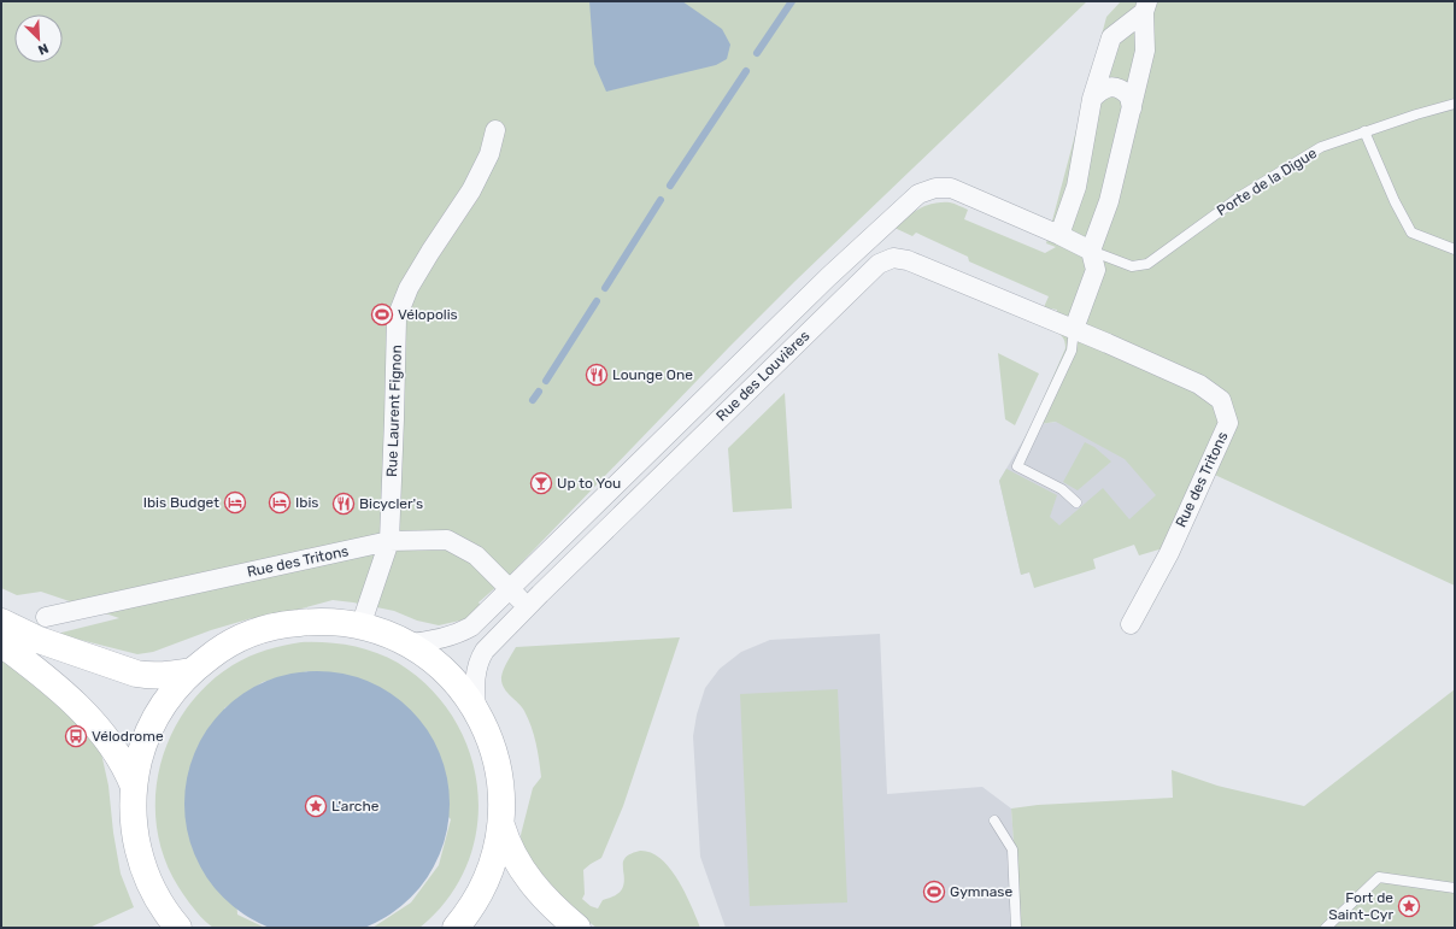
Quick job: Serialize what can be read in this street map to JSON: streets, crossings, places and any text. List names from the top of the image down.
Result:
{
  "streets": {
    "street": ["Rue des Louvières", "Rue Laurent Fignon", "Rue des Tritons"],
    "lane": ["Porte de la Digue"]
  },
  "crossings": [
    ["Porte de la Digue", "Rue des Louvières"],
    ["Rue des Louvières", "Rue des Tritons"],
    ["Rue Laurent Fignon", "Rue des Tritons"]
  ],
  "places": {
    "sports": ["Vélopolis", "Gymnase"],
    "restaurant": ["Lounge One", "Bicycler's"],
    "bar": ["Up to You"],
    "hotel": ["Ibis Budget", "Ibis"],
    "bus stop": ["Vélodrome"],
    "place": ["L'arche", "Fort de Saint-Cyr"]
  },
  "north": "bottom right"
}
